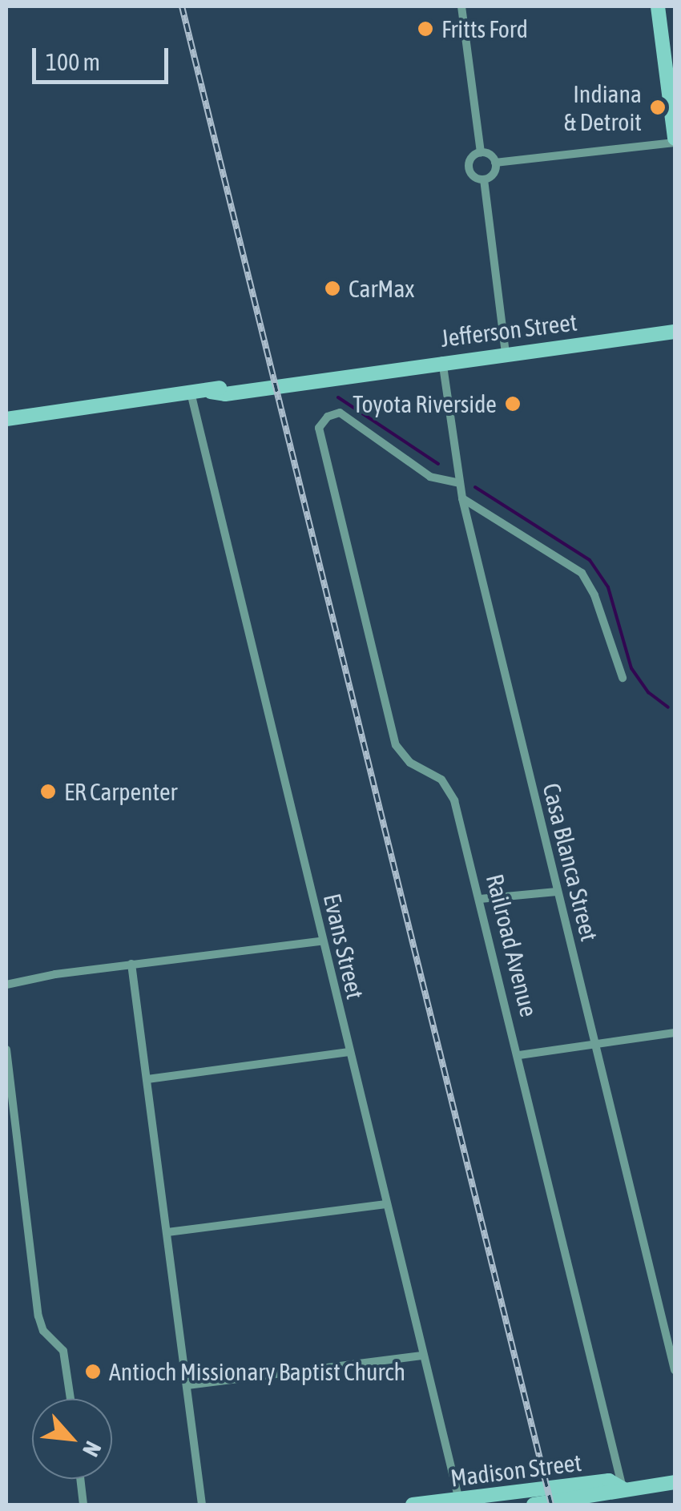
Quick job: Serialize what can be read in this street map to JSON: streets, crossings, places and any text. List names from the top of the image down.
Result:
{
  "streets": {
    "street": [
      "Jefferson Street",
      "Casa Blanca Street",
      "Railroad Avenue",
      "Evans Street",
      "Madison Street"
    ]
  },
  "crossings": [
    ["Jefferson Street", "Casa Blanca Street"],
    ["Jefferson Street", "Evans Street"],
    ["Casa Blanca Street", "Railroad Avenue"],
    ["Railroad Avenue", "Madison Street"],
    ["Evans Street", "Madison Street"]
  ],
  "places": [
    "Fritts Ford",
    "Indiana & Detroit",
    "CarMax",
    "Toyota Riverside",
    "ER Carpenter",
    "Antioch Missionary Baptist Church"
  ],
  "scale_bar": "100 m",
  "north": "bottom right"
}
